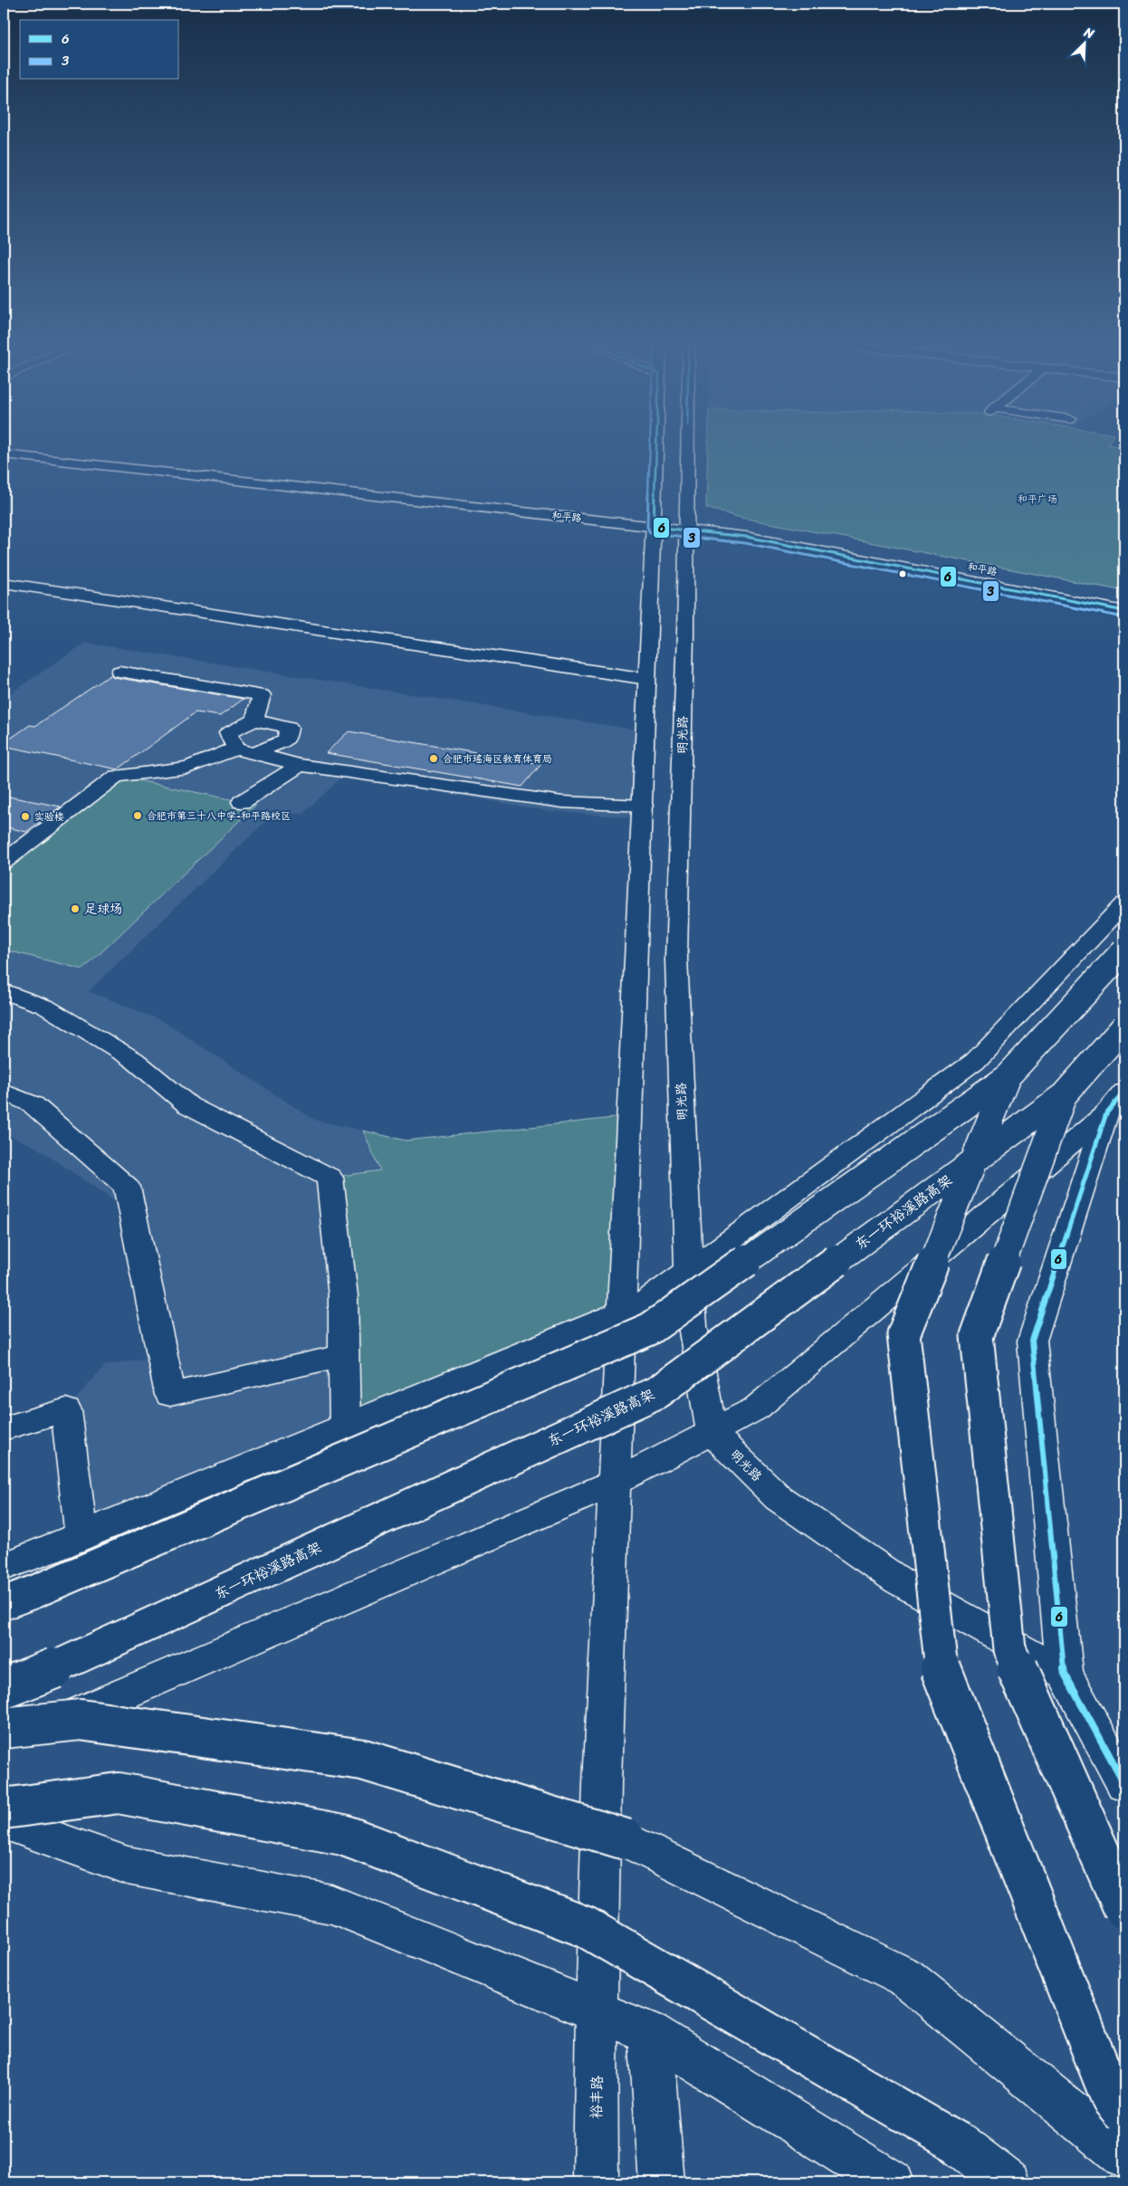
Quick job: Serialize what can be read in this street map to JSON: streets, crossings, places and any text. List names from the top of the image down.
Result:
{
  "streets": {
    "main road": [
      "和平路",
      "明光路",
      "东一环裕溪路高架",
      "裕丰路"
    ]
  },
  "crossings": [
    ["和平路", "明光路"]
  ],
  "parks": ["和平广场"],
  "places": [
    "合肥市瑶海区教育体育局",
    "合肥市第三十八中学-和平路校区",
    "实验楼",
    "足球场"
  ],
  "lines": ["transit line 6", "transit line 3"],
  "legend": ["6", "3"],
  "north": "top right"
}
